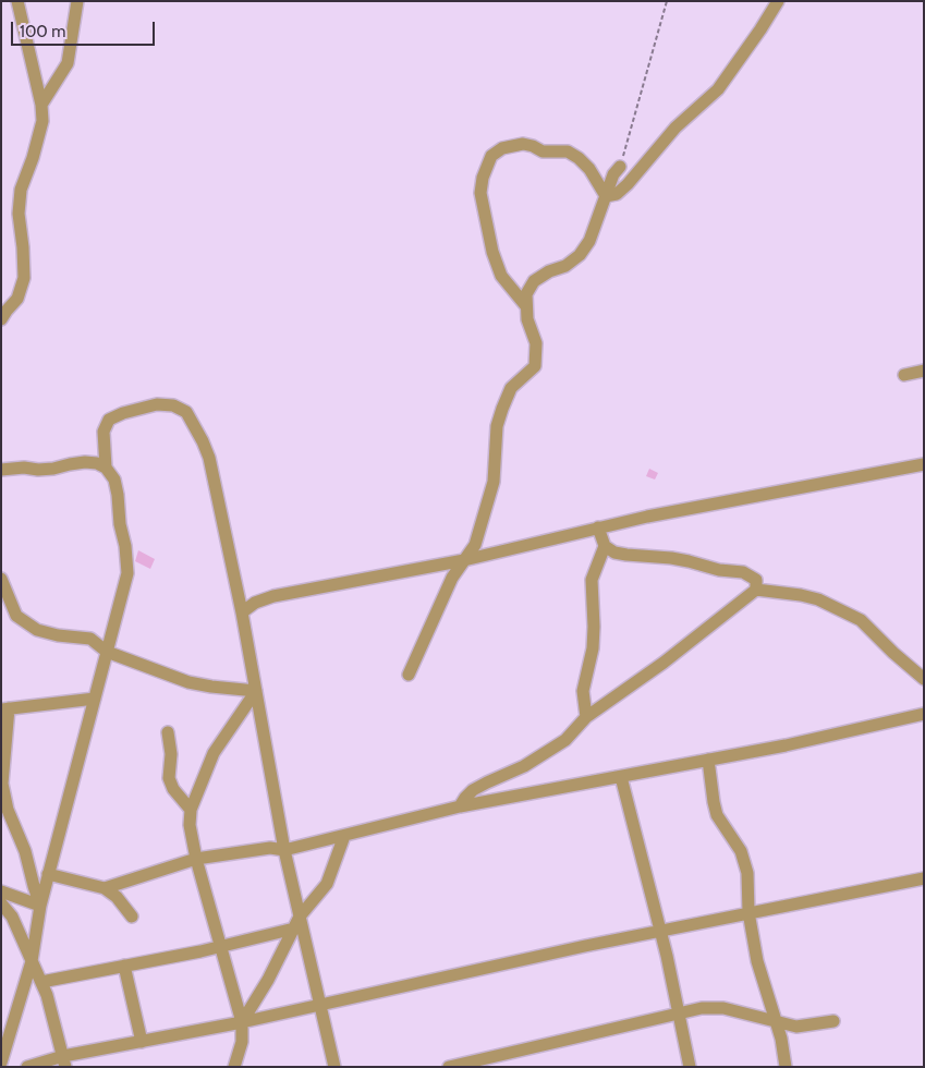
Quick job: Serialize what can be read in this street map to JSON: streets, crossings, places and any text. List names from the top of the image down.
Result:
{
  "scale_bar": "100 m"
}
